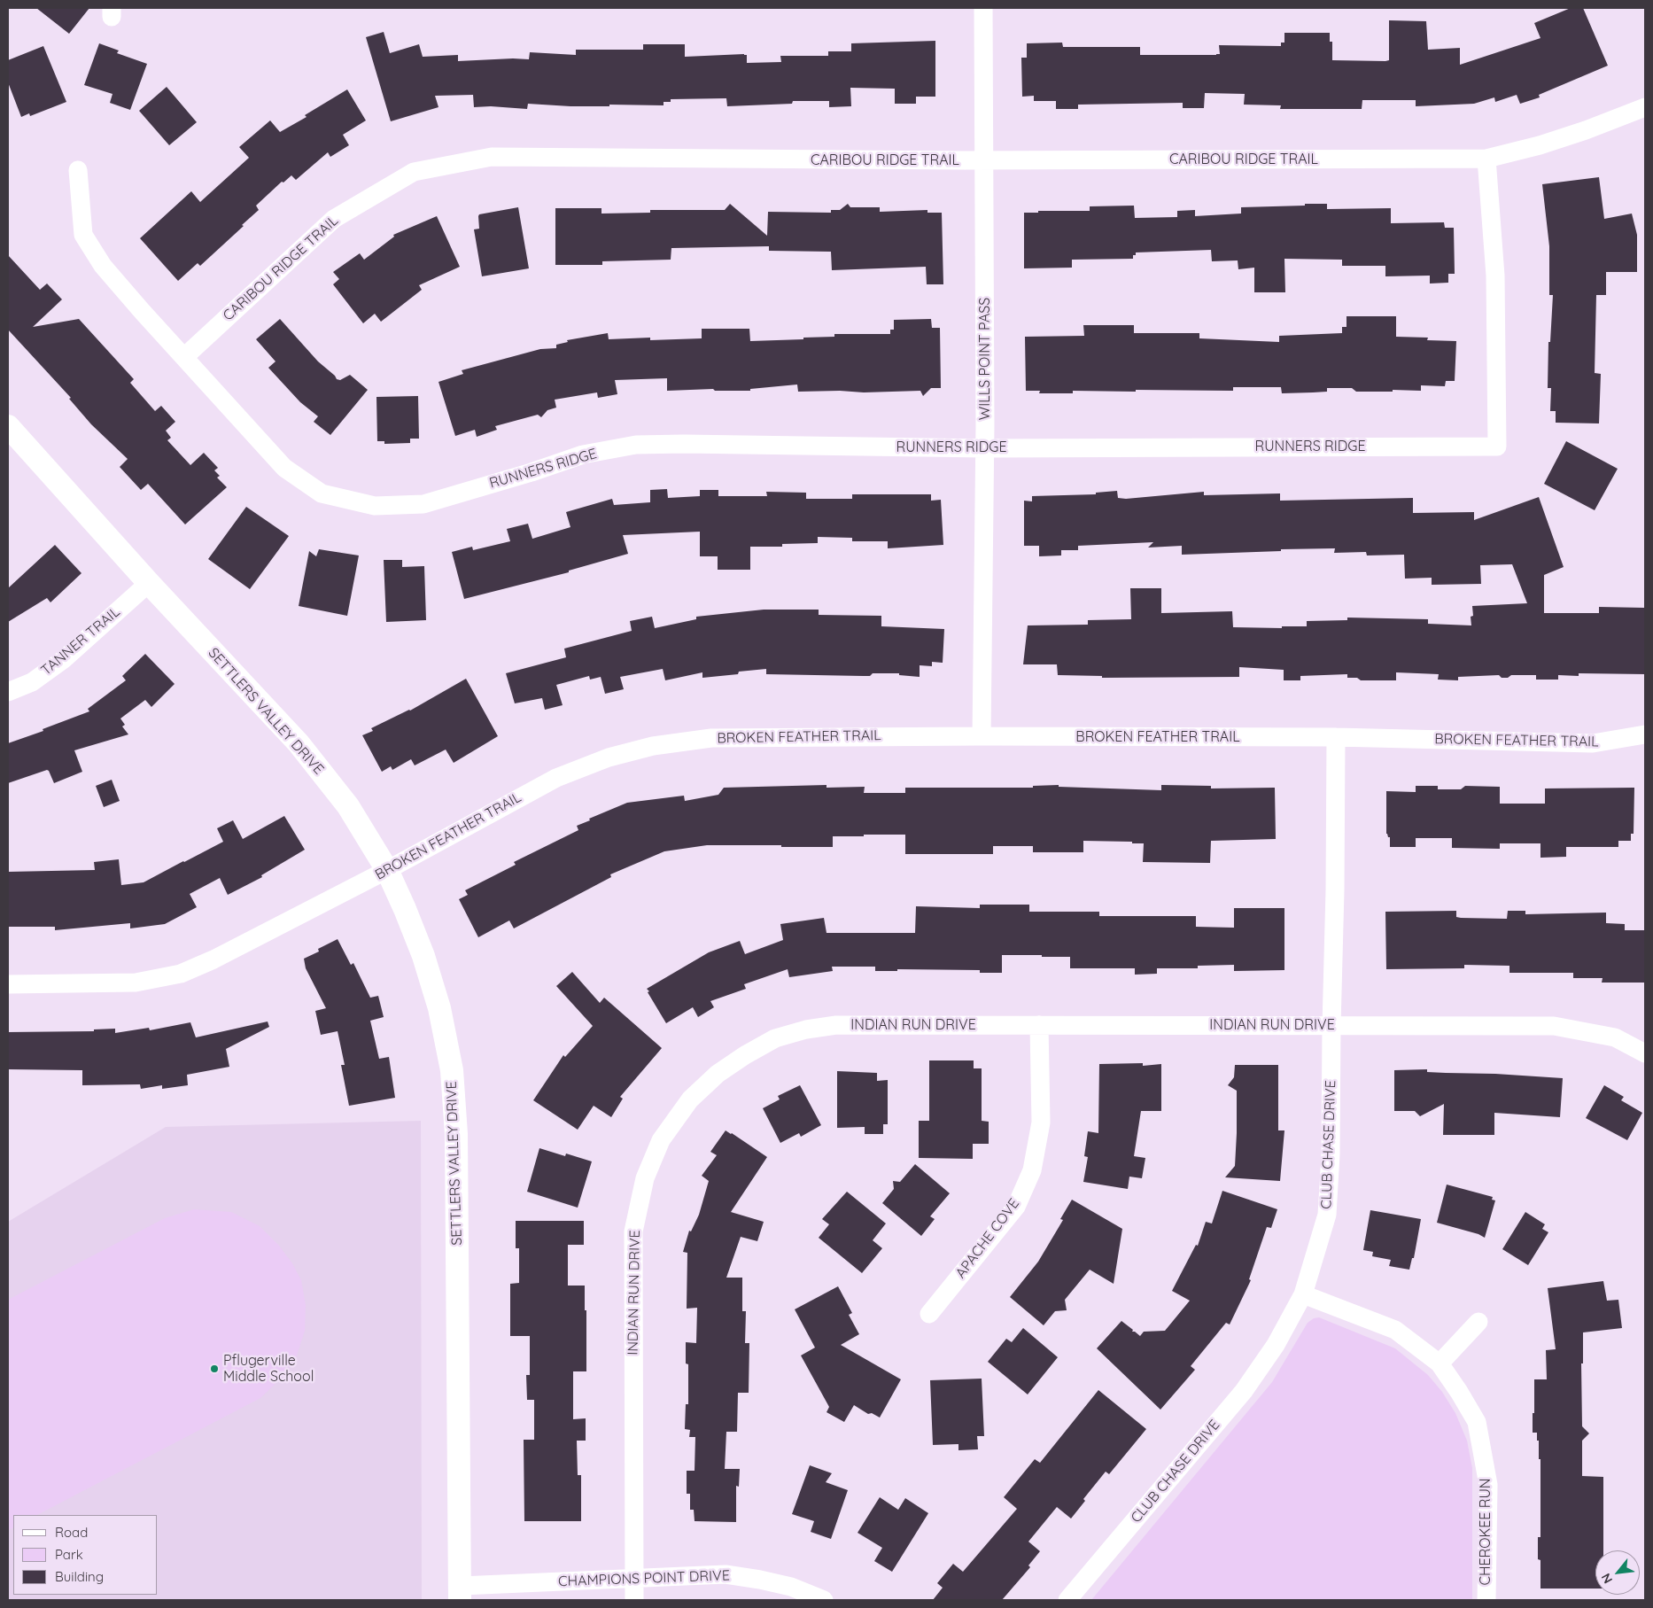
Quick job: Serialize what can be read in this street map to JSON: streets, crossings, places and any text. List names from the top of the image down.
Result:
{
  "streets": {
    "street": [
      "CARIBOU RIDGE TRAIL",
      "WILLS POINT PASS",
      "RUNNERS RIDGE",
      "TANNER TRAIL",
      "SETTLERS VALLEY DRIVE",
      "BROKEN FEATHER TRAIL",
      "INDIAN RUN DRIVE",
      "CLUB CHASE DRIVE",
      "APACHE COVE",
      "CHEROKEE RUN",
      "CHAMPIONS POINT DRIVE"
    ]
  },
  "crossings": [
    ["CARIBOU RIDGE TRAIL", "WILLS POINT PASS"],
    ["CARIBOU RIDGE TRAIL", "RUNNERS RIDGE"],
    ["WILLS POINT PASS", "RUNNERS RIDGE"],
    ["WILLS POINT PASS", "BROKEN FEATHER TRAIL"],
    ["TANNER TRAIL", "SETTLERS VALLEY DRIVE"],
    ["SETTLERS VALLEY DRIVE", "BROKEN FEATHER TRAIL"],
    ["SETTLERS VALLEY DRIVE", "CHAMPIONS POINT DRIVE"],
    ["BROKEN FEATHER TRAIL", "CLUB CHASE DRIVE"],
    ["INDIAN RUN DRIVE", "CLUB CHASE DRIVE"],
    ["INDIAN RUN DRIVE", "APACHE COVE"],
    ["INDIAN RUN DRIVE", "CHAMPIONS POINT DRIVE"],
    ["CLUB CHASE DRIVE", "CHEROKEE RUN"]
  ],
  "places": ["Pflugerville Middle School"],
  "legend": ["Road", "Park", "Building"],
  "north": "bottom left"
}
